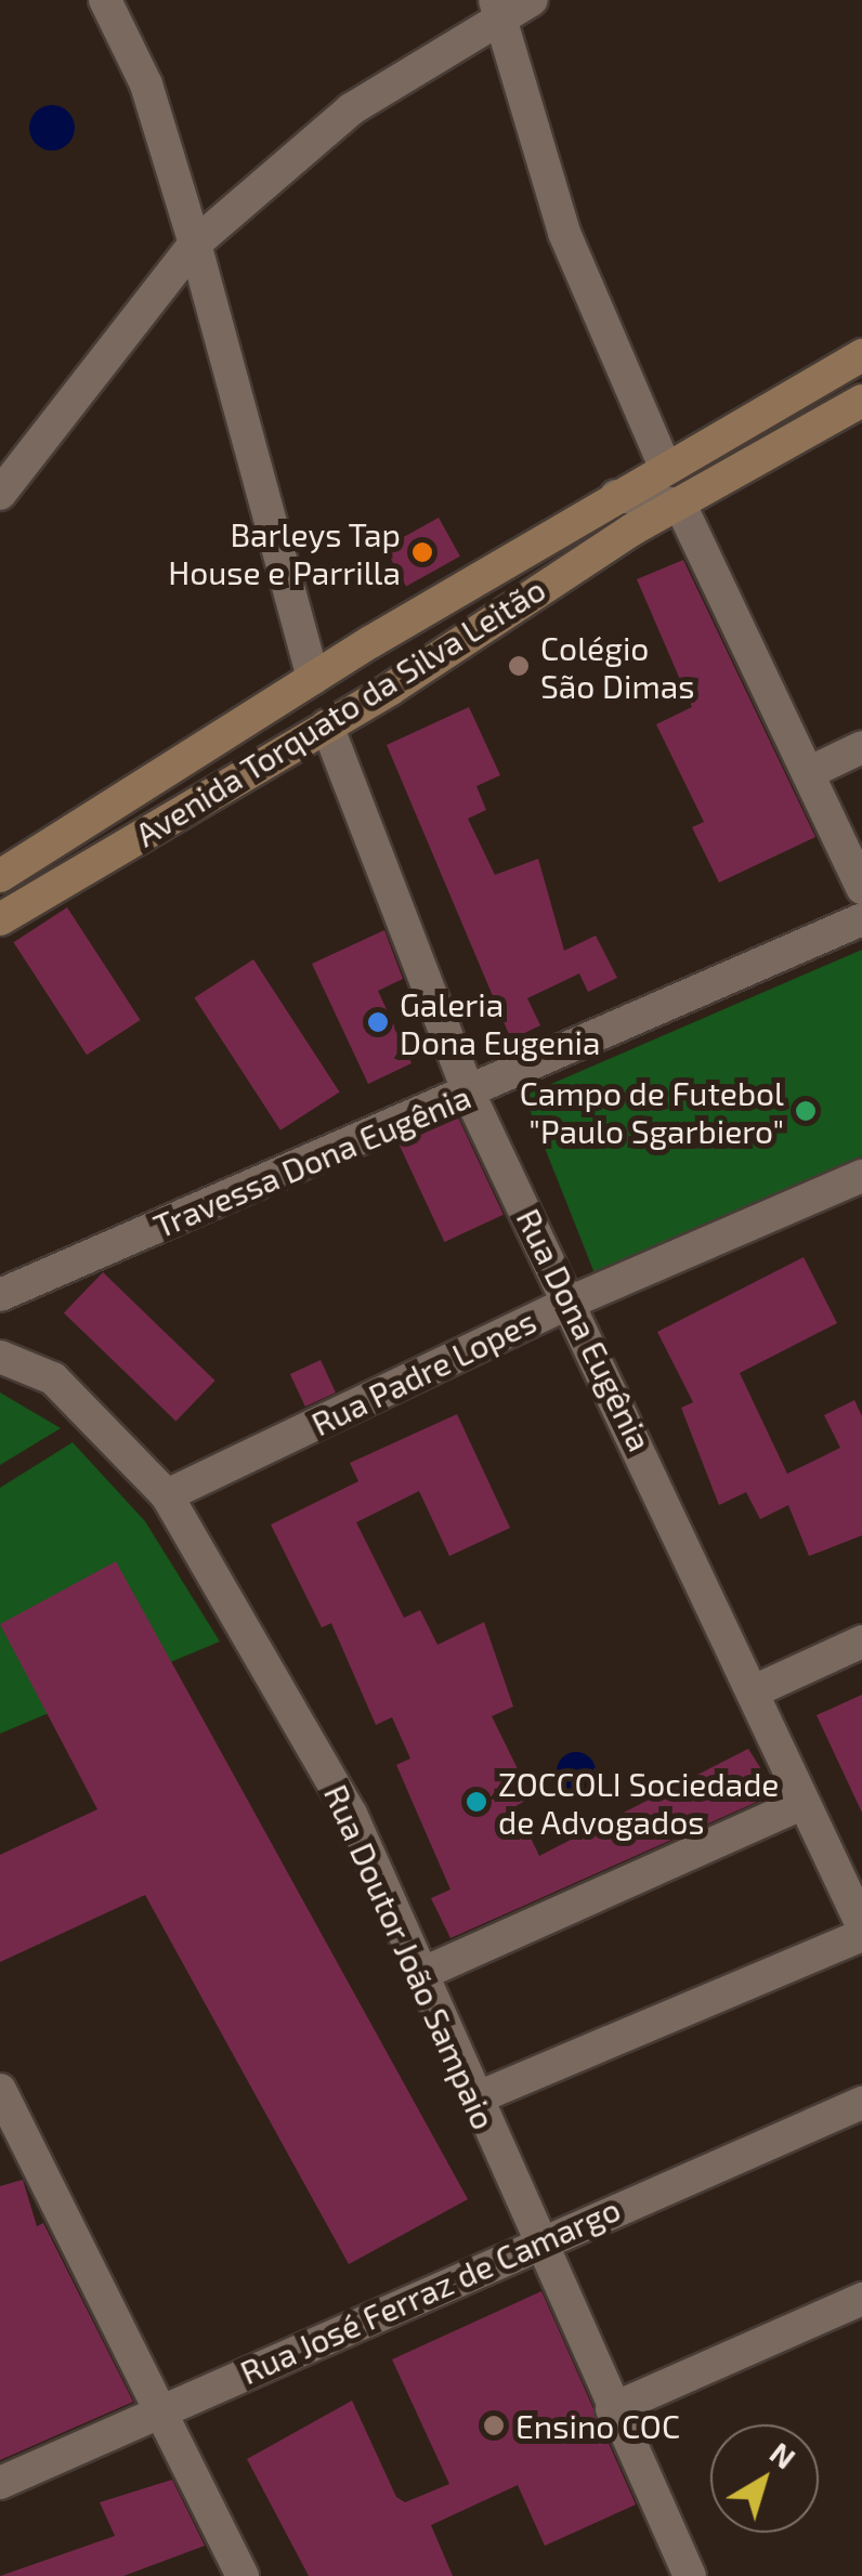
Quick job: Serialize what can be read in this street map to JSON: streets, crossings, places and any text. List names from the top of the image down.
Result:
{
  "streets": {
    "main road": ["Avenida Torquato da Silva Leitão"],
    "street": [
      "Travessa Dona Eugênia",
      "Rua Dona Eugênia",
      "Rua Padre Lopes",
      "Rua Doutor João Sampaio",
      "Rua José Ferraz de Camargo"
    ]
  },
  "crossings": [
    ["Avenida Torquato da Silva Leitão", "Rua Dona Eugênia"],
    ["Travessa Dona Eugênia", "Rua Dona Eugênia"],
    ["Rua Dona Eugênia", "Rua Padre Lopes"],
    ["Rua Padre Lopes", "Rua Doutor João Sampaio"],
    ["Rua Doutor João Sampaio", "Rua José Ferraz de Camargo"]
  ],
  "places": [
    "Barleys Tap House e Parrilla",
    "Colégio São Dimas",
    "Galeria Dona Eugenia",
    "Campo de Futebol \"Paulo Sgarbiero\"",
    "ZOCCOLI Sociedade de Advogados",
    "Ensino COC"
  ],
  "north": "top right"
}
